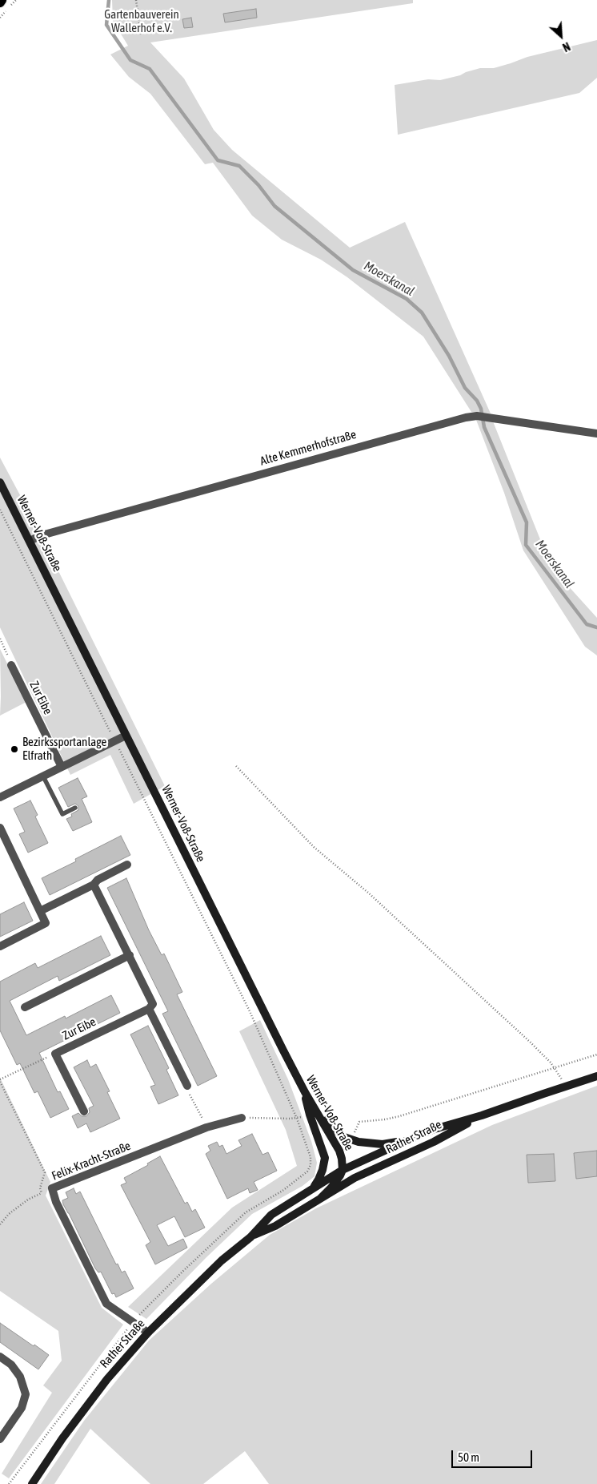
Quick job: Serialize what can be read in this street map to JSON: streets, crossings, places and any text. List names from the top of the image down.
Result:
{
  "streets": {
    "main road": ["Werner-Voß-Straße", "Rather Straße"],
    "street": ["Alte Kemmerhofstraße", "Zur Eibe", "Felix-Kracht-Straße"]
  },
  "crossings": [
    ["Alte Kemmerhofstraße", "Werner-Voß-Straße"],
    ["Werner-Voß-Straße", "Rather Straße"],
    ["Rather Straße", "Felix-Kracht-Straße"]
  ],
  "water": ["Moerskanal"],
  "parks": ["Gartenbauverein Wallerhof e.V."],
  "places": ["Bezirkssportanlage Elfrath"],
  "scale_bar": "50 m",
  "north": "bottom right"
}
